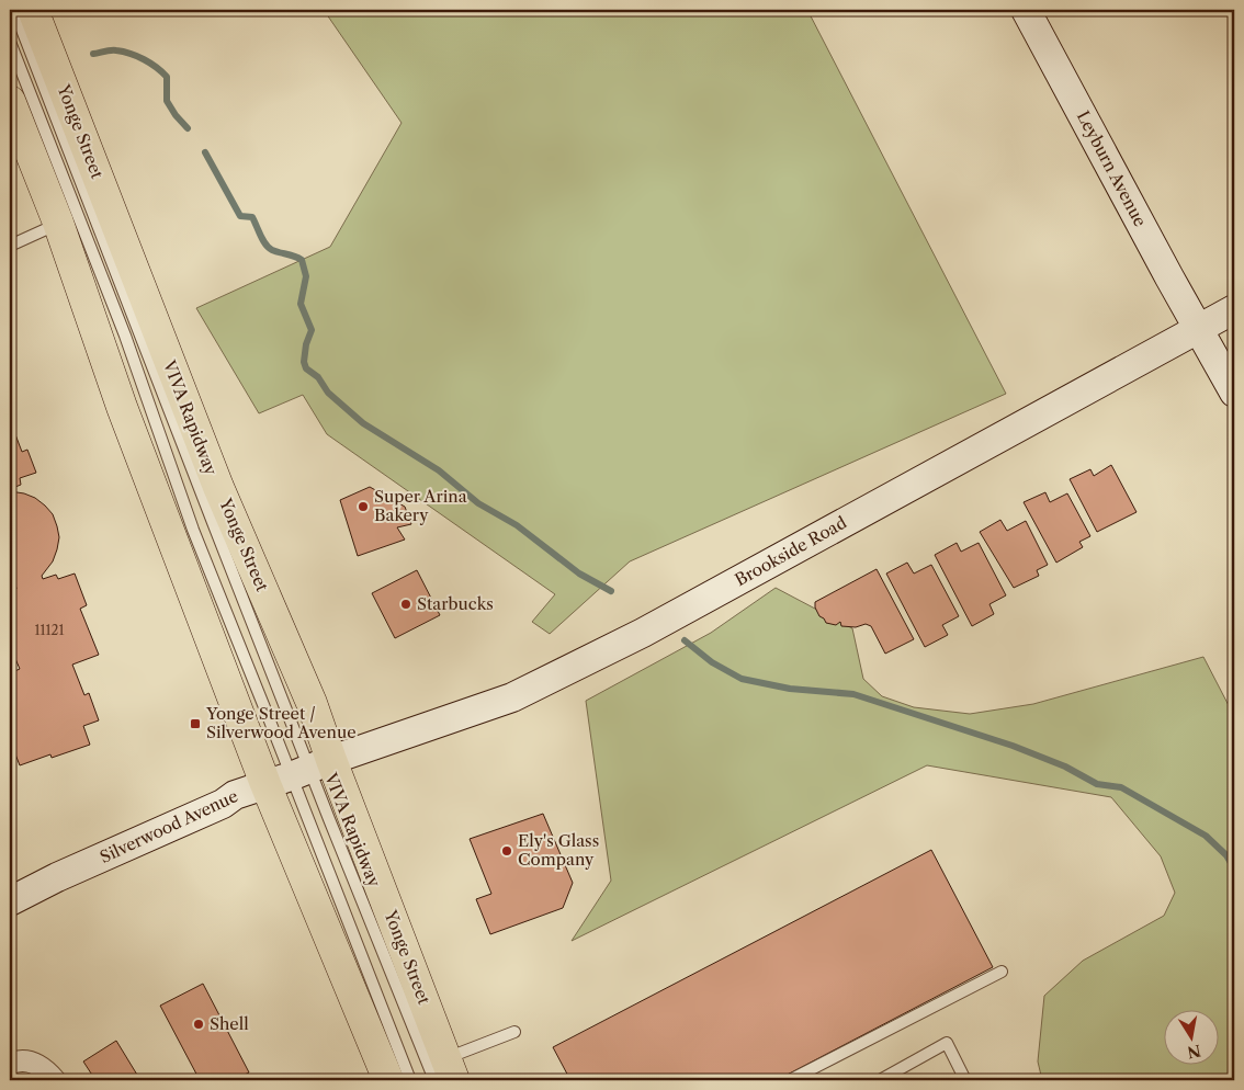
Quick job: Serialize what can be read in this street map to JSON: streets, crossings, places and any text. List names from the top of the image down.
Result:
{
  "streets": {
    "main road": ["Yonge Street"],
    "street": ["Leyburn Avenue", "Brookside Road", "Silverwood Avenue"],
    "lane": ["VIVA Rapidway"]
  },
  "crossings": [
    ["Yonge Street", "VIVA Rapidway"],
    ["Yonge Street", "Brookside Road"],
    ["Yonge Street", "Silverwood Avenue"],
    ["Leyburn Avenue", "Brookside Road"],
    ["VIVA Rapidway", "Brookside Road"],
    ["VIVA Rapidway", "Silverwood Avenue"],
    ["Brookside Road", "Silverwood Avenue"]
  ],
  "places": {
    "other": [
      "Super Arina Bakery",
      "Starbucks",
      "Ely's Glass Company",
      "Shell"
    ],
    "transit": ["Yonge Street / Silverwood Avenue"]
  },
  "house_numbers": ["11121"],
  "north": "bottom"
}
